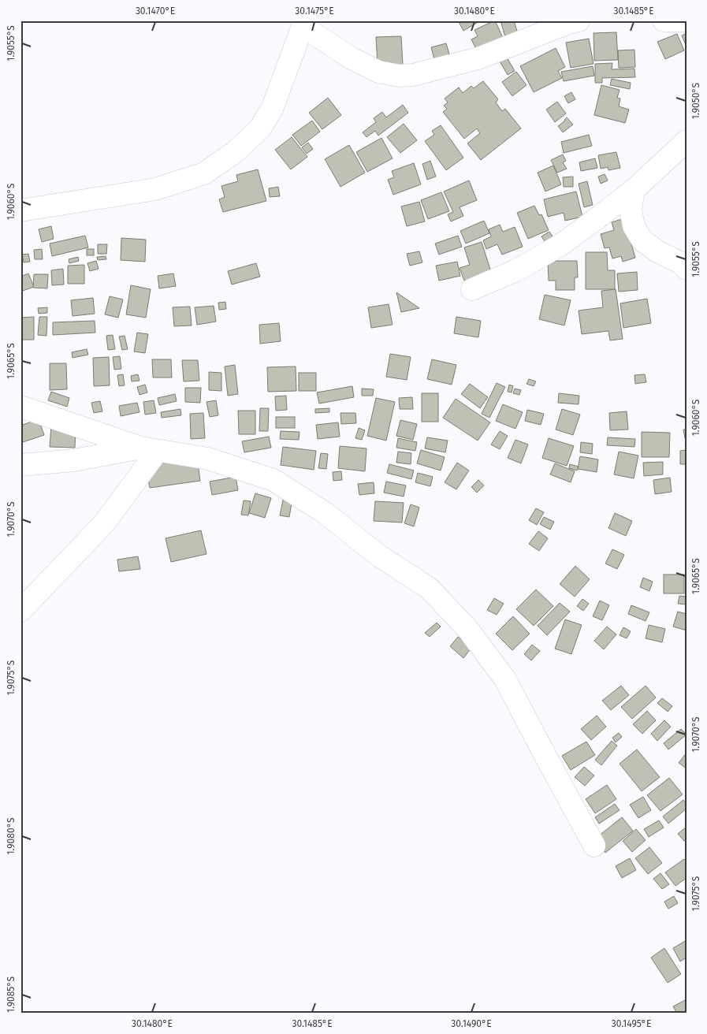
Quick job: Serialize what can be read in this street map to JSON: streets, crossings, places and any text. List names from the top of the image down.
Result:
{
  "coordinates": [
    "30.1470°E",
    "30.1475°E",
    "30.1480°E",
    "30.1485°E",
    "1.9055°S",
    "1.9050°S",
    "1.9060°S",
    "1.9065°S",
    "1.9070°S",
    "1.9075°S",
    "1.9080°S",
    "1.9085°S",
    "30.1490°E",
    "30.1495°E"
  ]
}
